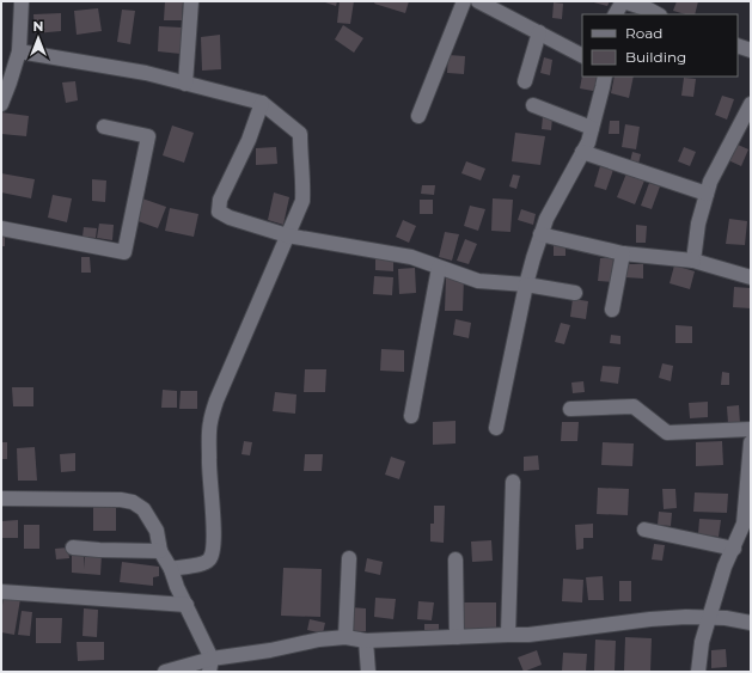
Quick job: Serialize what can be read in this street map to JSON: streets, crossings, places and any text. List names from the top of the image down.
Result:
{
  "legend": ["Road", "Building"],
  "north": "top"
}
